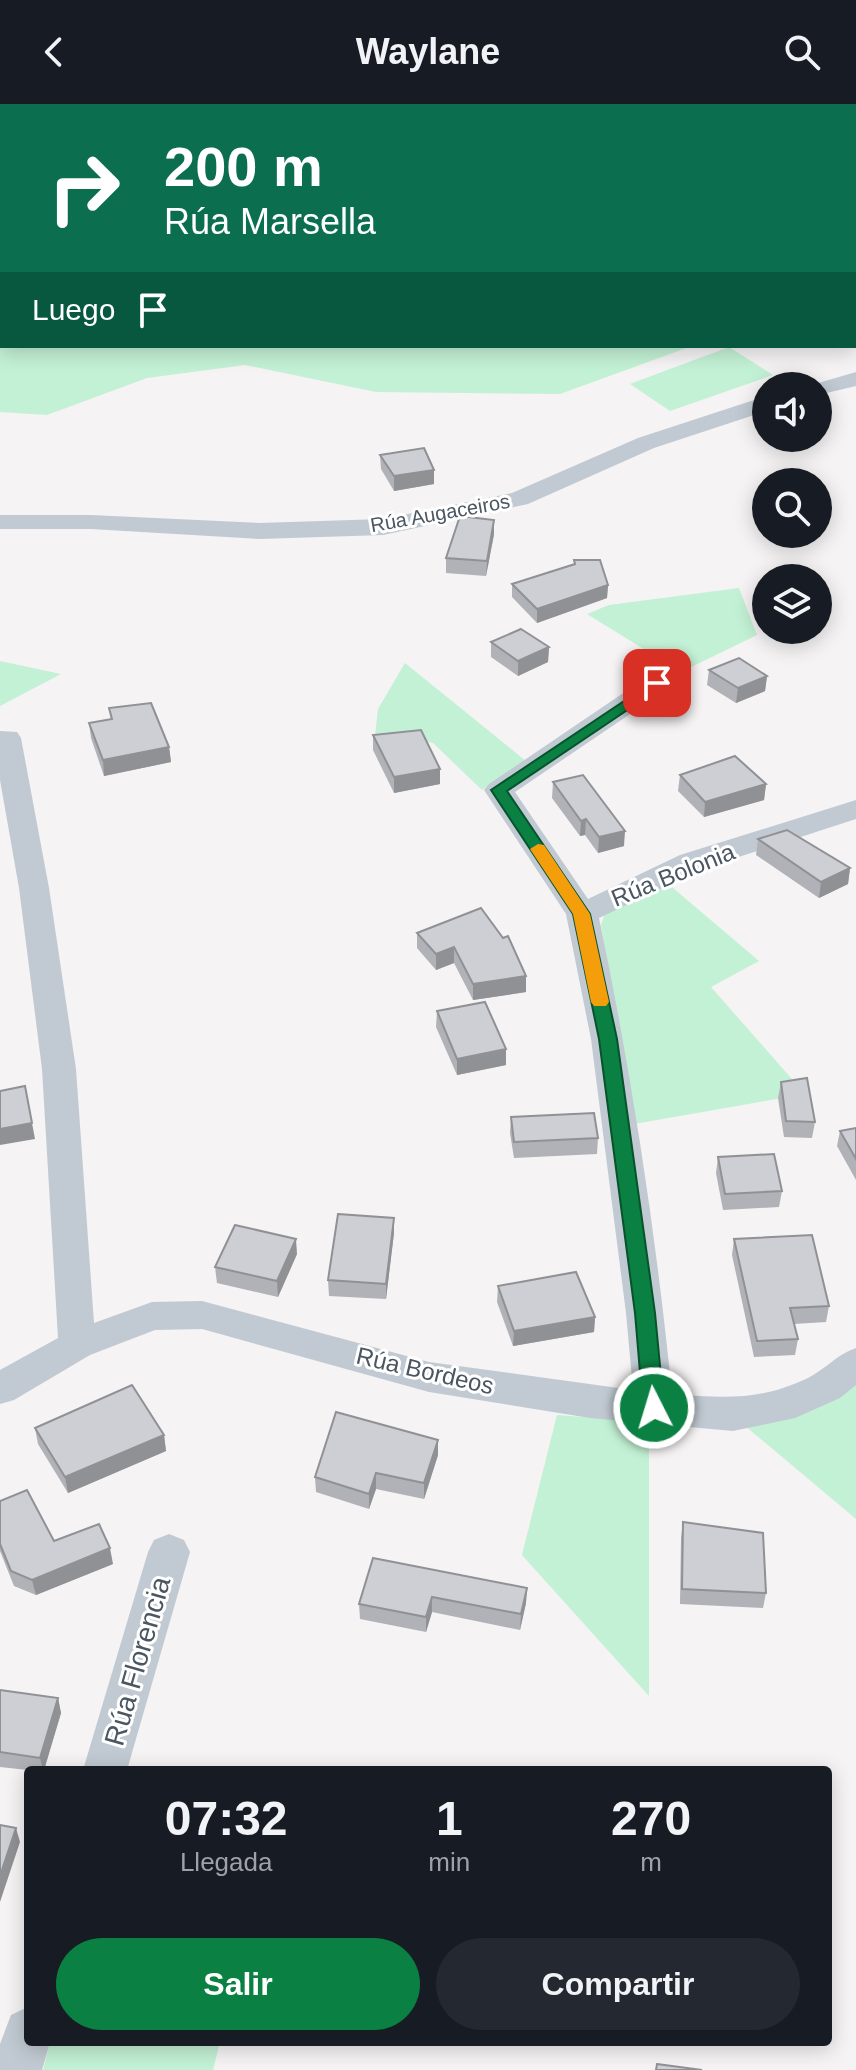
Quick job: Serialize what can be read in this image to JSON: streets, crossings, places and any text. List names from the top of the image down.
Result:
{
  "streets": {
    "street": [
      "Rúa Augaceiros",
      "Rúa Bolonia",
      "Rúa Bordeos",
      "Rúa Florencia"
    ]
  },
  "page": {
    "header": "Waylane",
    "turn": ["200 m", "Rúa Marsella"],
    "then": "Luego",
    "eta": [
      "07:32",
      "Llegada",
      "1",
      "min",
      "270",
      "m"
    ],
    "buttons": ["Salir", "Compartir"]
  }
}
